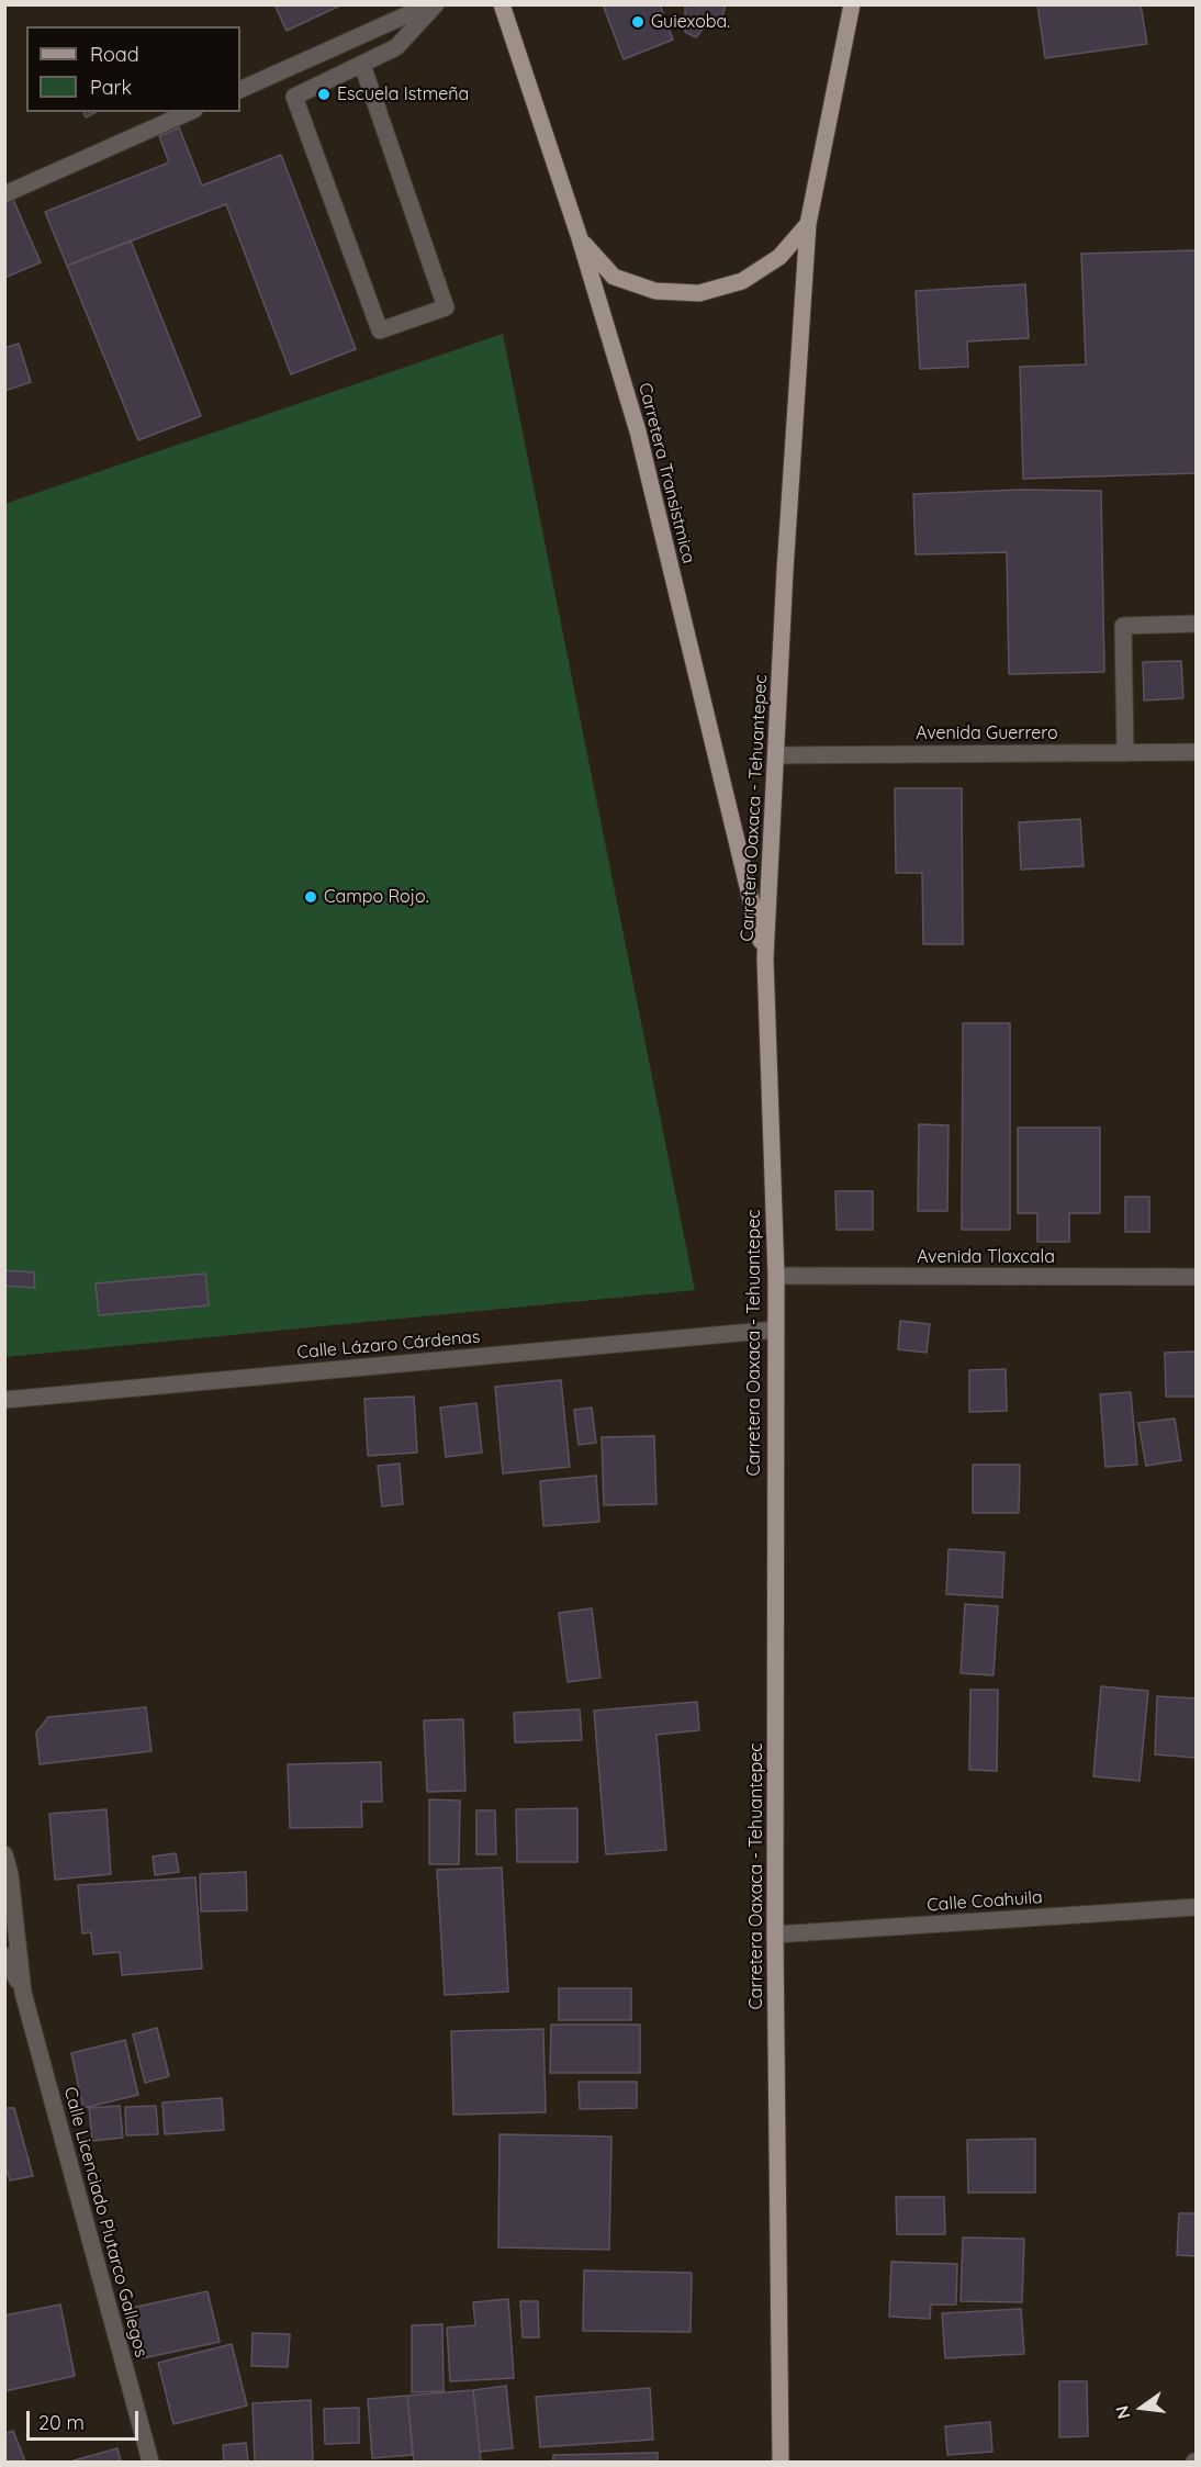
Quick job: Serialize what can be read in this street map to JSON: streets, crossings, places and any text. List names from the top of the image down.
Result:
{
  "streets": {
    "main road": ["Carretera Transistmica", "Carretera Oaxaca - Tehuantepec"],
    "street": [
      "Avenida Guerrero",
      "Avenida Tlaxcala",
      "Calle Lázaro Cárdenas",
      "Calle Coahuila",
      "Calle Licenciado Plutarco Gallegos"
    ]
  },
  "crossings": [
    ["Carretera Transistmica", "Carretera Oaxaca - Tehuantepec"],
    ["Avenida Guerrero", "Carretera Oaxaca - Tehuantepec"],
    ["Carretera Oaxaca - Tehuantepec", "Avenida Tlaxcala"],
    ["Carretera Oaxaca - Tehuantepec", "Calle Lázaro Cárdenas"],
    ["Carretera Oaxaca - Tehuantepec", "Calle Coahuila"]
  ],
  "places": ["Guiexoba.", "Escuela Istmeña", "Campo Rojo."],
  "legend": ["Road", "Park"],
  "scale_bar": "20 m",
  "north": "left"
}
